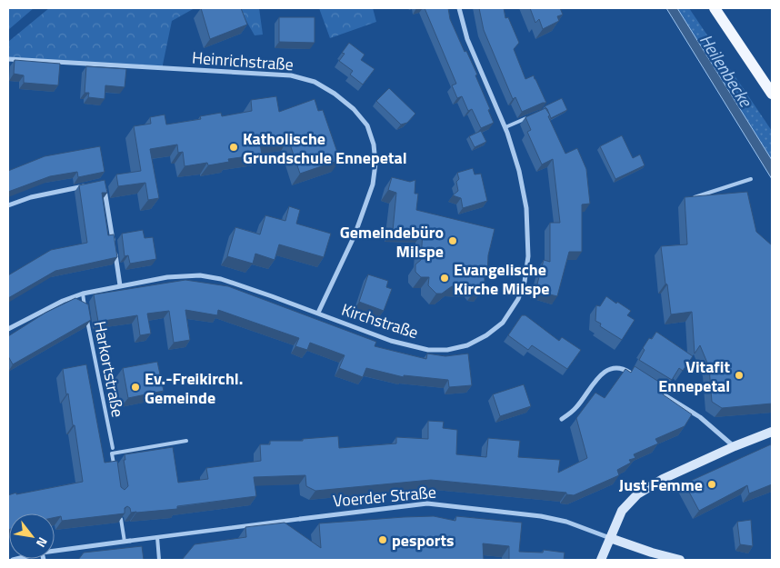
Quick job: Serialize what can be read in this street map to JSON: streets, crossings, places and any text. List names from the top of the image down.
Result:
{
  "streets": {
    "street": ["Heinrichstraße", "Kirchstraße", "Voerder Straße"],
    "lane": ["Harkortstraße"]
  },
  "crossings": [
    ["Heinrichstraße", "Kirchstraße"],
    ["Kirchstraße", "Harkortstraße"]
  ],
  "water": ["Heilenbecke"],
  "places": [
    "Katholische Grundschule Ennepetal",
    "Gemeindebüro Milspe",
    "Evangelische Kirche Milspe",
    "Vitafit Ennepetal",
    "Ev.-Freikirchl. Gemeinde",
    "Just Femme",
    "pesports"
  ],
  "north": "bottom right"
}
